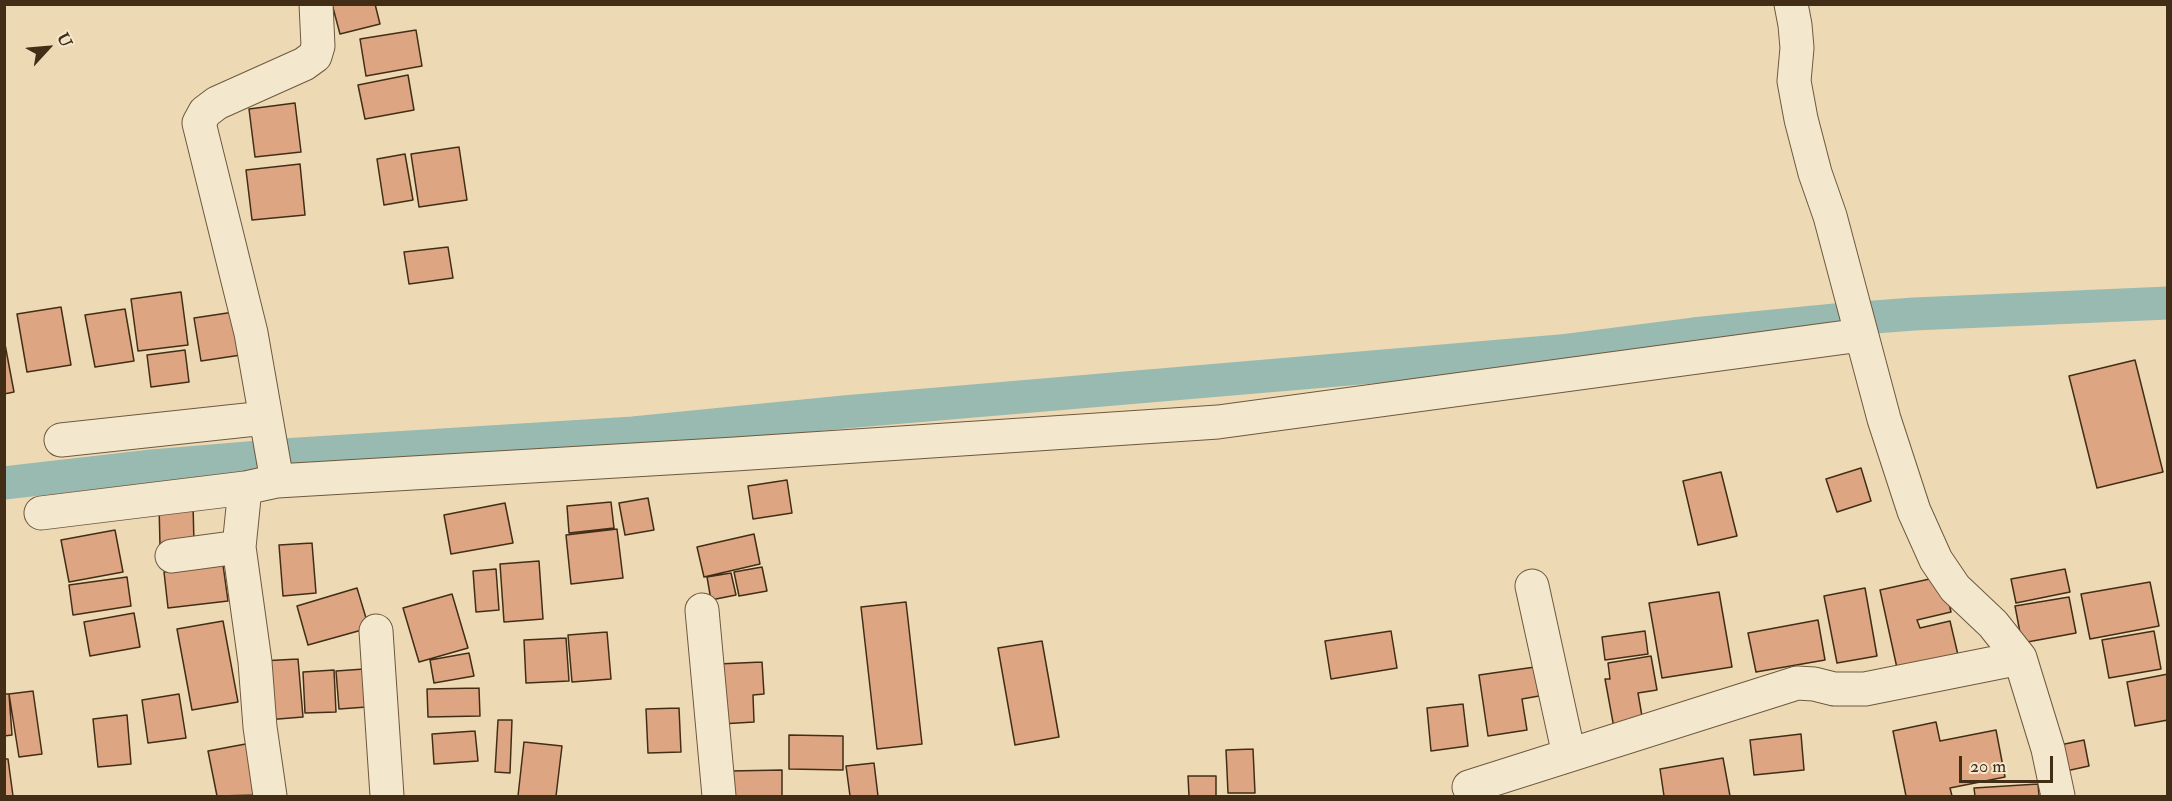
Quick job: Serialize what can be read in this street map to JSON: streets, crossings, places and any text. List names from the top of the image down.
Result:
{
  "scale_bar": "20 m",
  "north": "top right"
}
